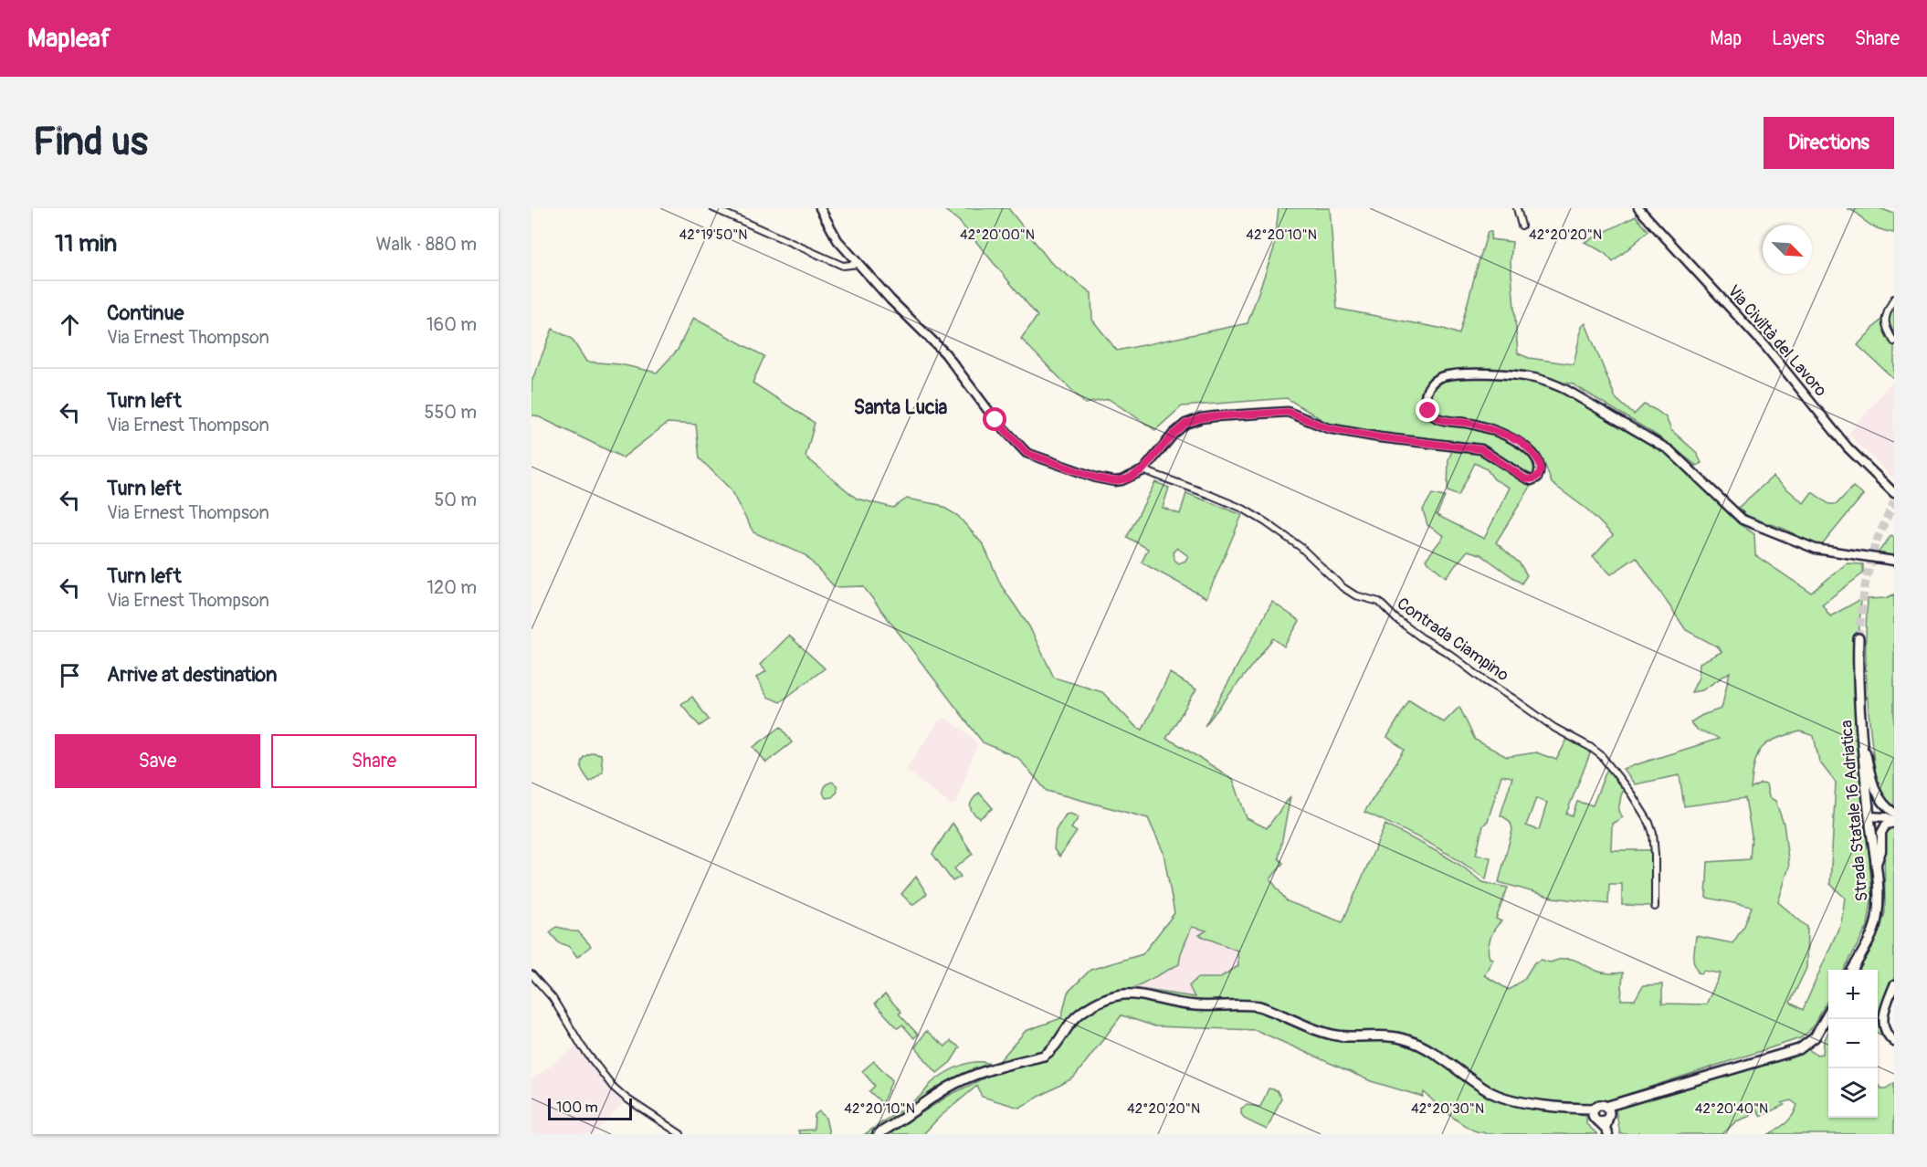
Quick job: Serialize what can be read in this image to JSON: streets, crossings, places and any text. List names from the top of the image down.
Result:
{
  "streets": {
    "main road": ["Strada Statale 16 Adriatica"],
    "street": ["Via Civiltà del Lavoro", "Contrada Ciampino"]
  },
  "districts": ["Santa Lucia"],
  "scale_bar": "100 m",
  "north": "bottom right",
  "page": {
    "header": "Mapleaf",
    "nav": ["Map", "Layers", "Share"],
    "buttons": [
      "Directions",
      ["Save", "Share"]
    ],
    "title": "Find us",
    "heading": ["11 min", "Walk · 880 m"],
    "list": [
      ["Continue", "Via Ernest Thompson", "160 m"],
      ["Turn left", "Via Ernest Thompson", "550 m"],
      ["Turn left", "Via Ernest Thompson", "50 m"],
      ["Turn left", "Via Ernest Thompson", "120 m"],
      "Arrive at destination"
    ],
    "map_buttons": ["+", "−"],
    "scale": "100 m"
  },
  "coordinates": [
    "42°20'00\"N",
    "42°20'10\"N",
    "42°20'20\"N",
    "42°19'50\"N",
    "42°20'30\"N",
    "42°20'40\"N"
  ]
}
